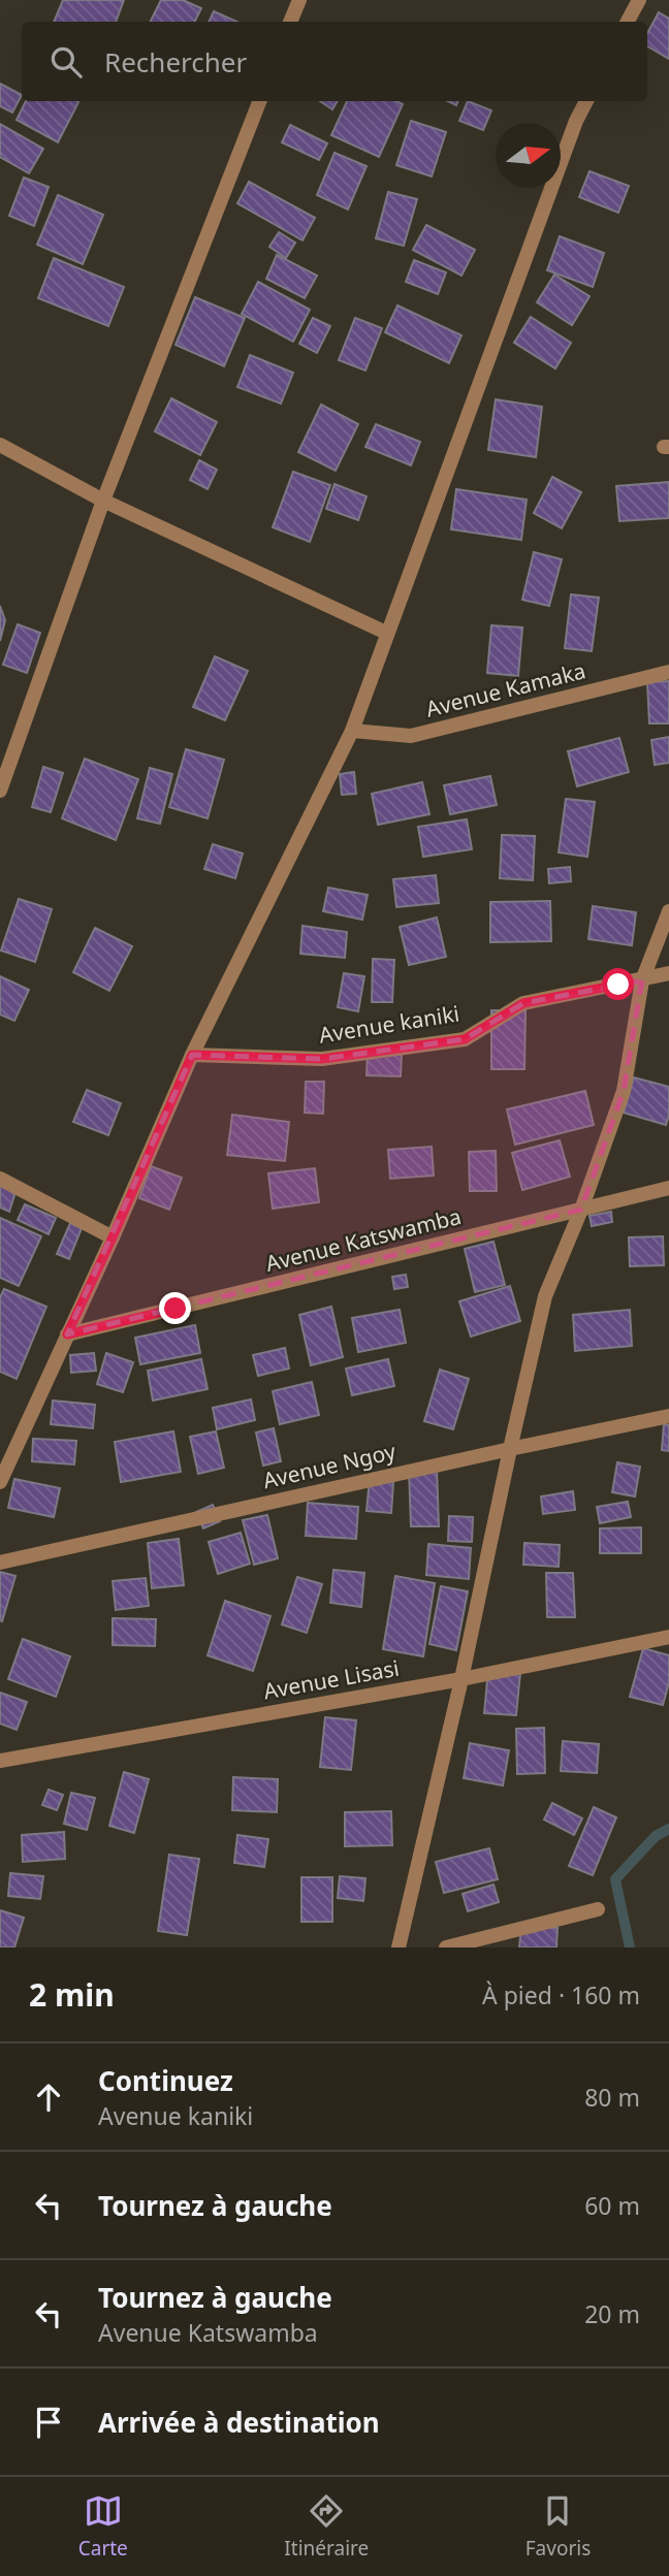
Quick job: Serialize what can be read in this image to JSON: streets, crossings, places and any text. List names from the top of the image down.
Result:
{
  "streets": {
    "street": [
      "Avenue Kamaka",
      "Avenue kaniki",
      "Avenue Katswamba",
      "Avenue Ngoy",
      "Avenue Lisasi"
    ]
  },
  "north": "right",
  "page": {
    "search": "Rechercher",
    "heading": ["2 min", "À pied · 160 m"],
    "list": [
      ["Continuez", "Avenue kaniki", "80 m"],
      ["Tournez à gauche", "60 m"],
      ["Tournez à gauche", "Avenue Katswamba", "20 m"],
      "Arrivée à destination"
    ],
    "nav": ["Carte", "Itinéraire", "Favoris"]
  }
}
